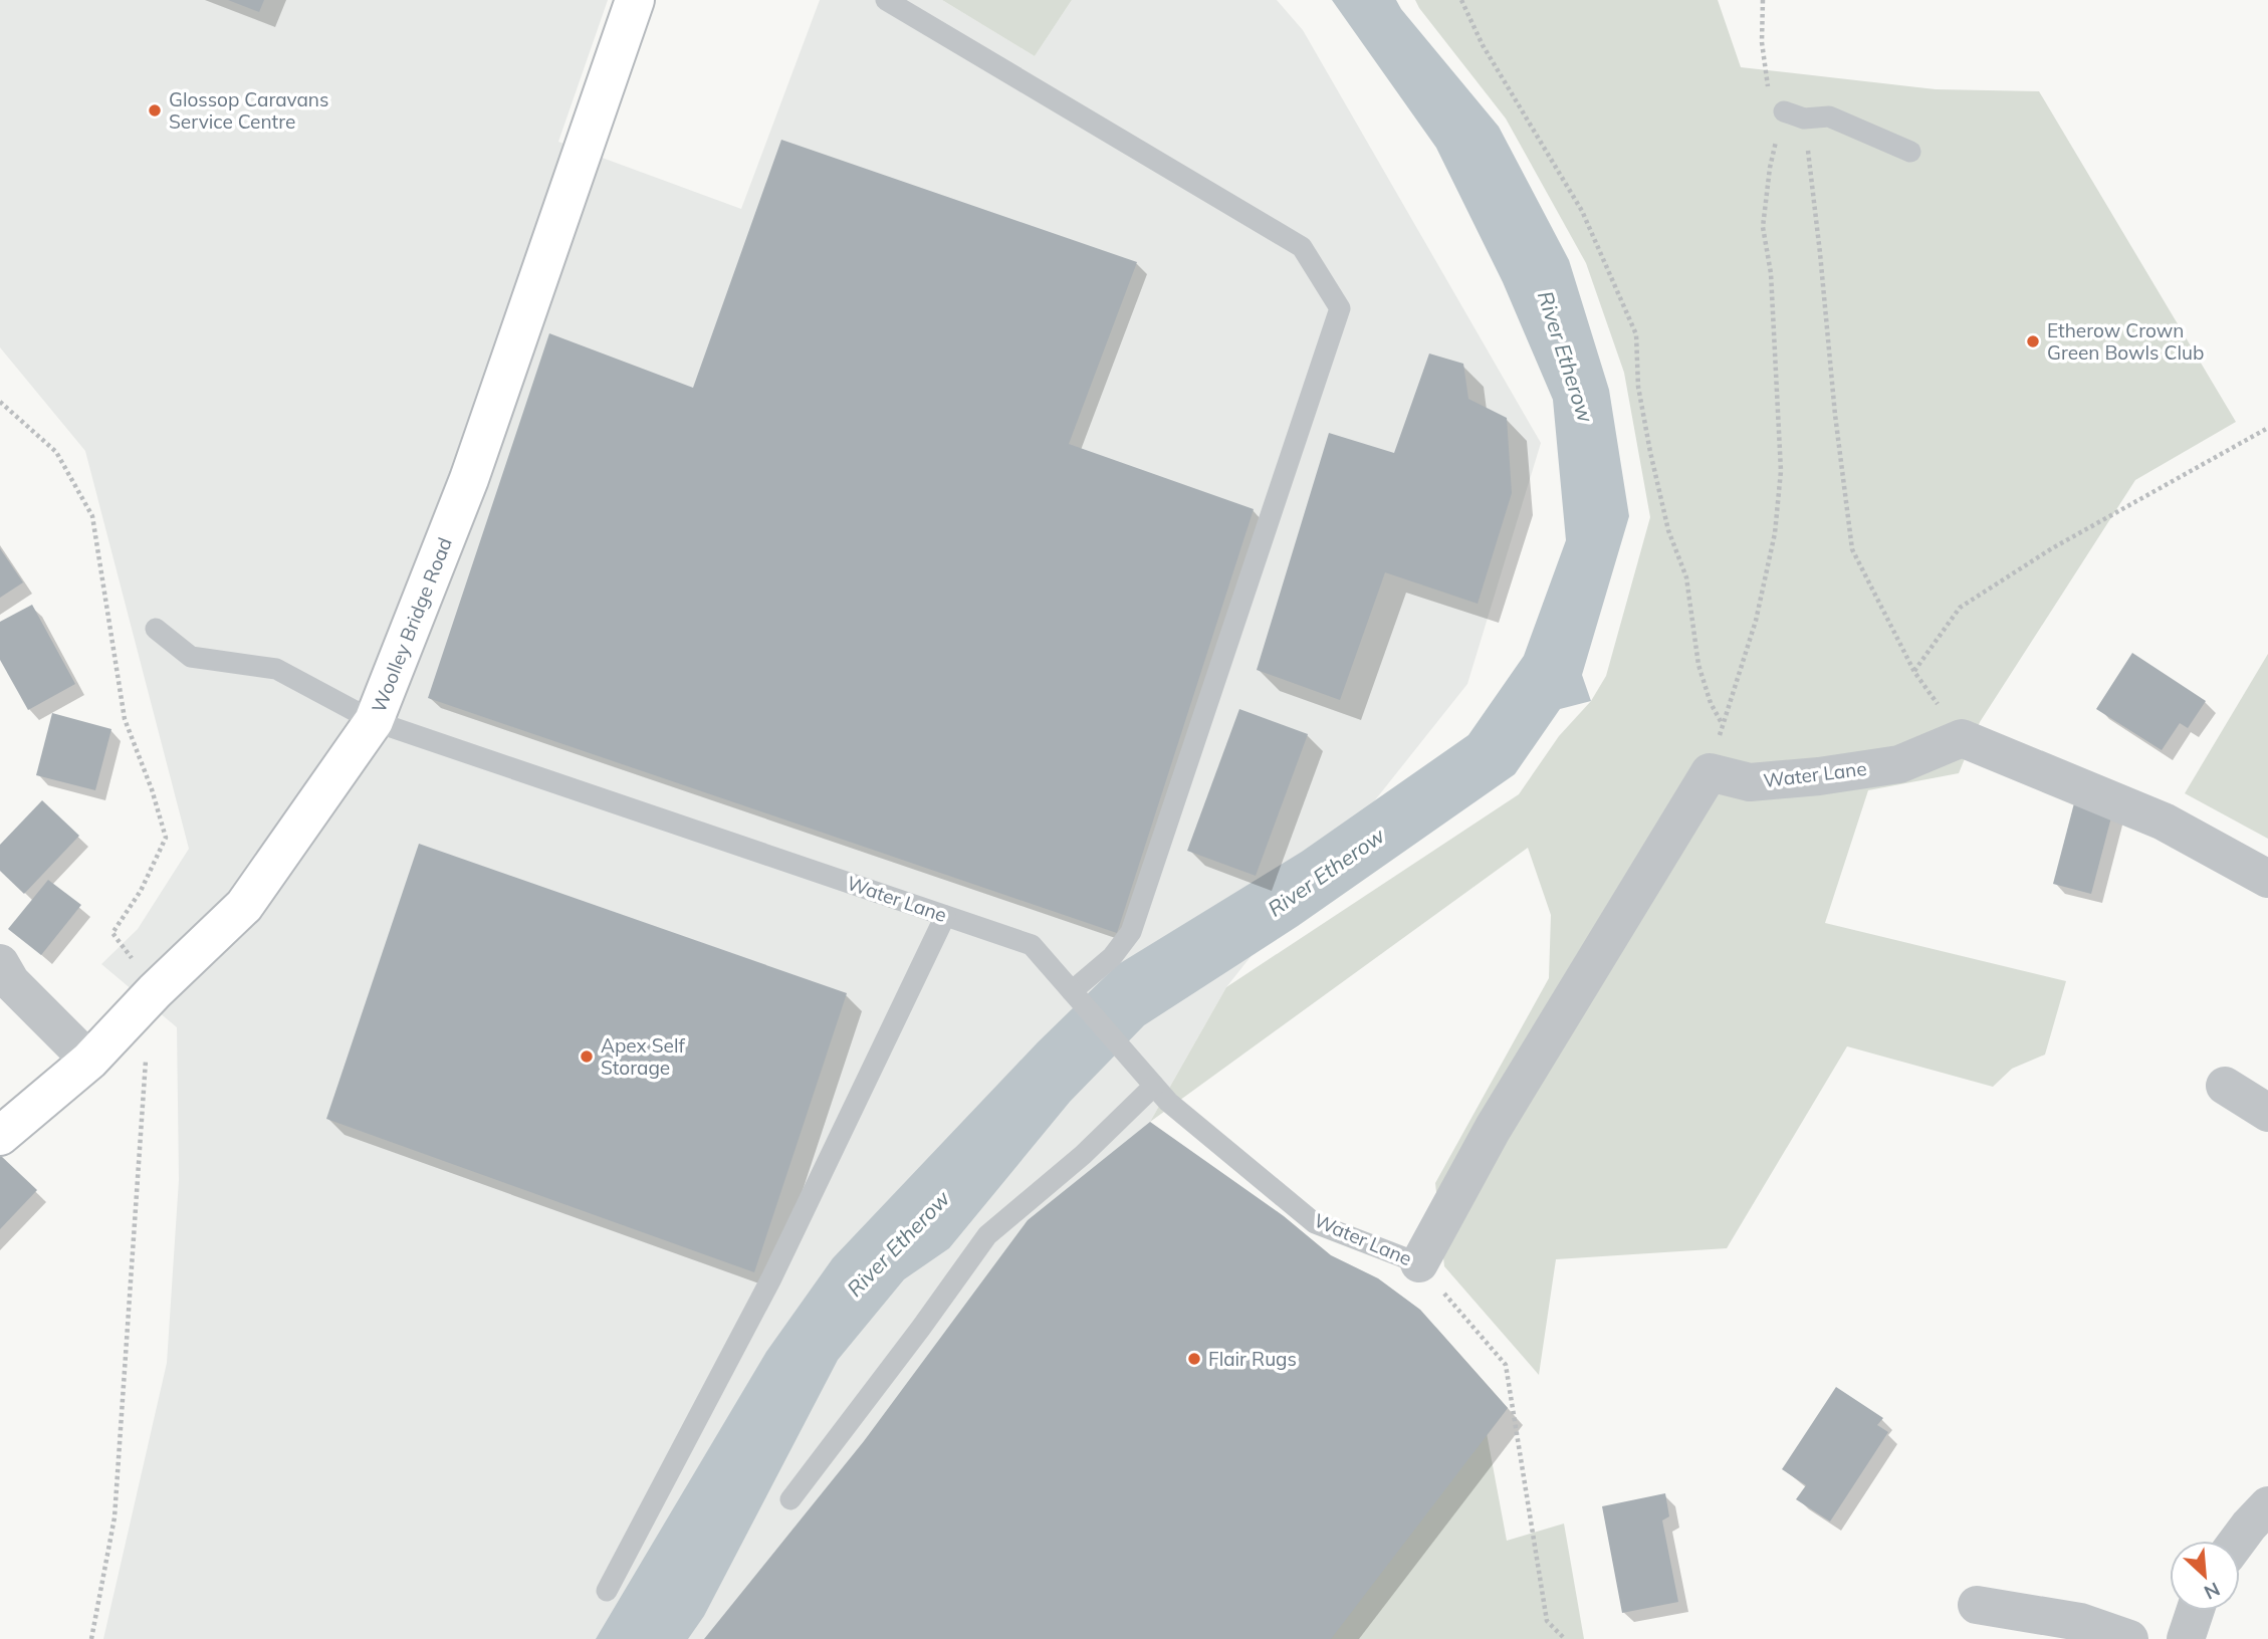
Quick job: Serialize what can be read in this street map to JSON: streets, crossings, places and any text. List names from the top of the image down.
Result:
{
  "streets": {
    "street": ["Woolley Bridge Road", "Water Lane"]
  },
  "crossings": [
    ["Woolley Bridge Road", "Water Lane"]
  ],
  "water": ["River Etherow"],
  "places": [
    "Glossop Caravans Service Centre",
    "Etherow Crown Green Bowls Club",
    "Apex Self Storage",
    "Flair Rugs"
  ],
  "north": "bottom right"
}
